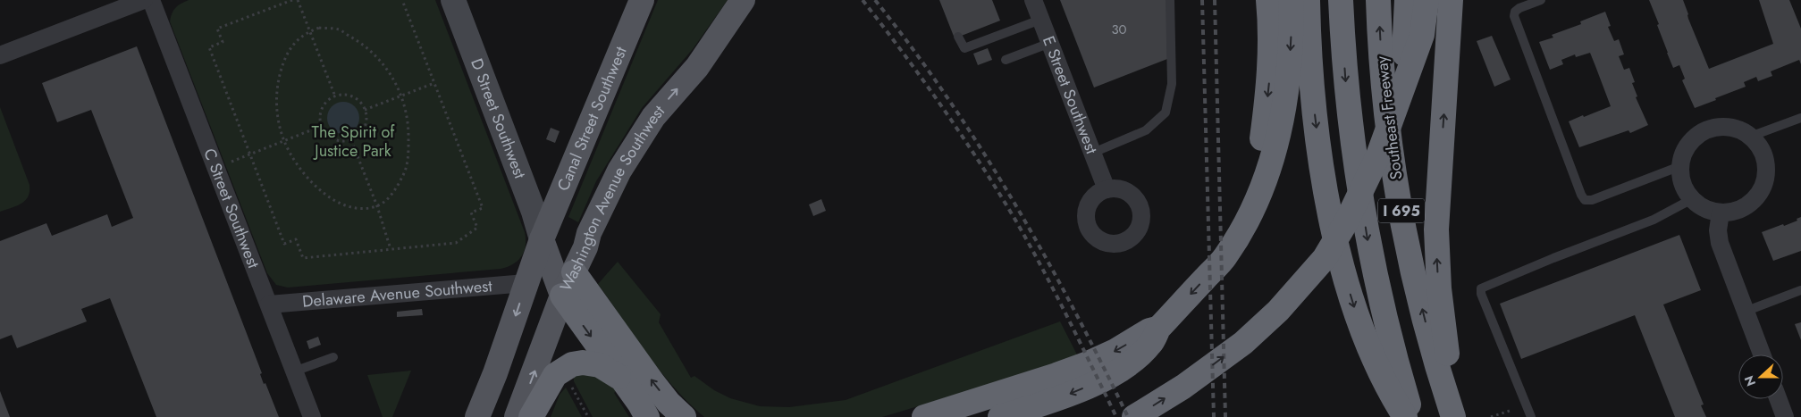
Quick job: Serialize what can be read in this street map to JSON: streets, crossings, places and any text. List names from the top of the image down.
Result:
{
  "streets": {
    "highway": ["Southeast Freeway", "I 695"],
    "main road": ["Canal Street Southwest", "Washington Avenue Southwest"],
    "street": [
      "E Street Southwest",
      "D Street Southwest",
      "C Street Southwest",
      "Delaware Avenue Southwest"
    ]
  },
  "crossings": [
    ["D Street Southwest", "Canal Street Southwest"],
    ["C Street Southwest", "Delaware Avenue Southwest"]
  ],
  "parks": ["The Spirit of Justice Park"],
  "house_numbers": ["30"],
  "north": "left"
}
